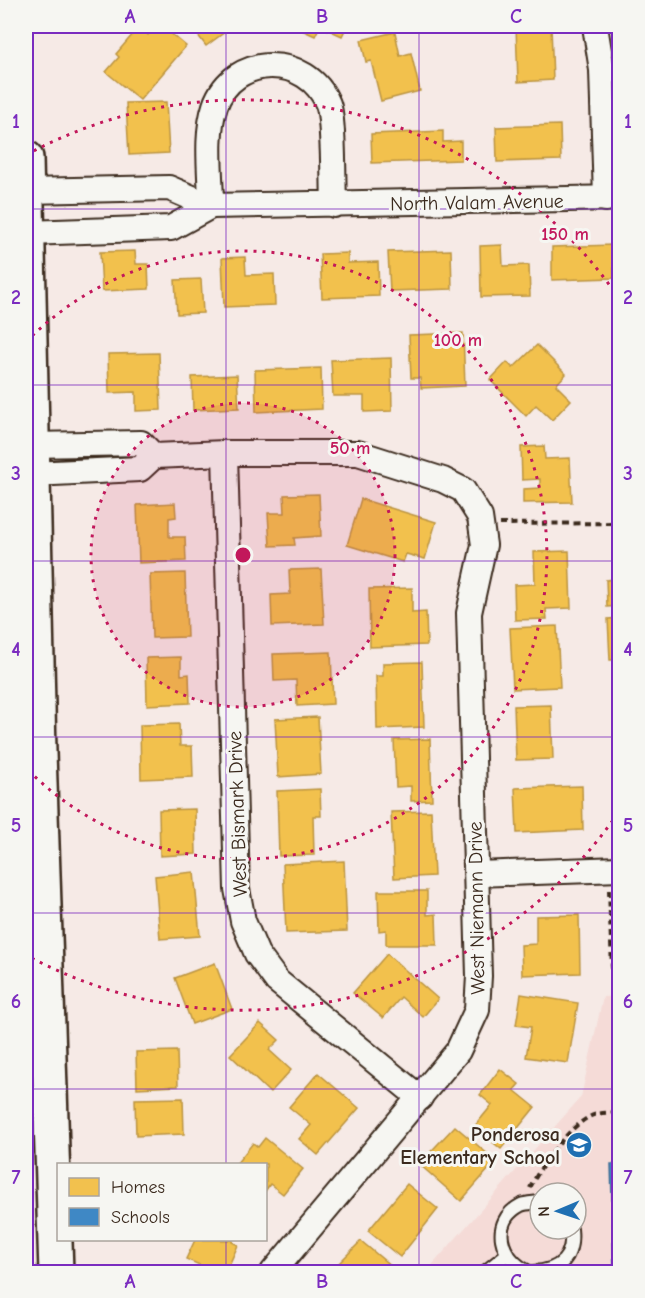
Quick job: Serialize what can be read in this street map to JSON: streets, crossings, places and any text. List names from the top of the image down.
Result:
{
  "streets": {
    "street": ["North Valam Avenue", "West Bismark Drive", "West Niemann Drive"]
  },
  "crossings": [
    ["West Bismark Drive", "West Niemann Drive"]
  ],
  "places": {
    "school or university": ["Ponderosa Elementary School"]
  },
  "legend": ["Homes", "Schools"],
  "north": "left",
  "grid": {
    "columns": ["A", "B", "C"],
    "rows": [
      "1",
      "2",
      "3",
      "4",
      "5",
      "6",
      "7"
    ]
  },
  "rings": ["150 m", "100 m", "50 m"]
}
